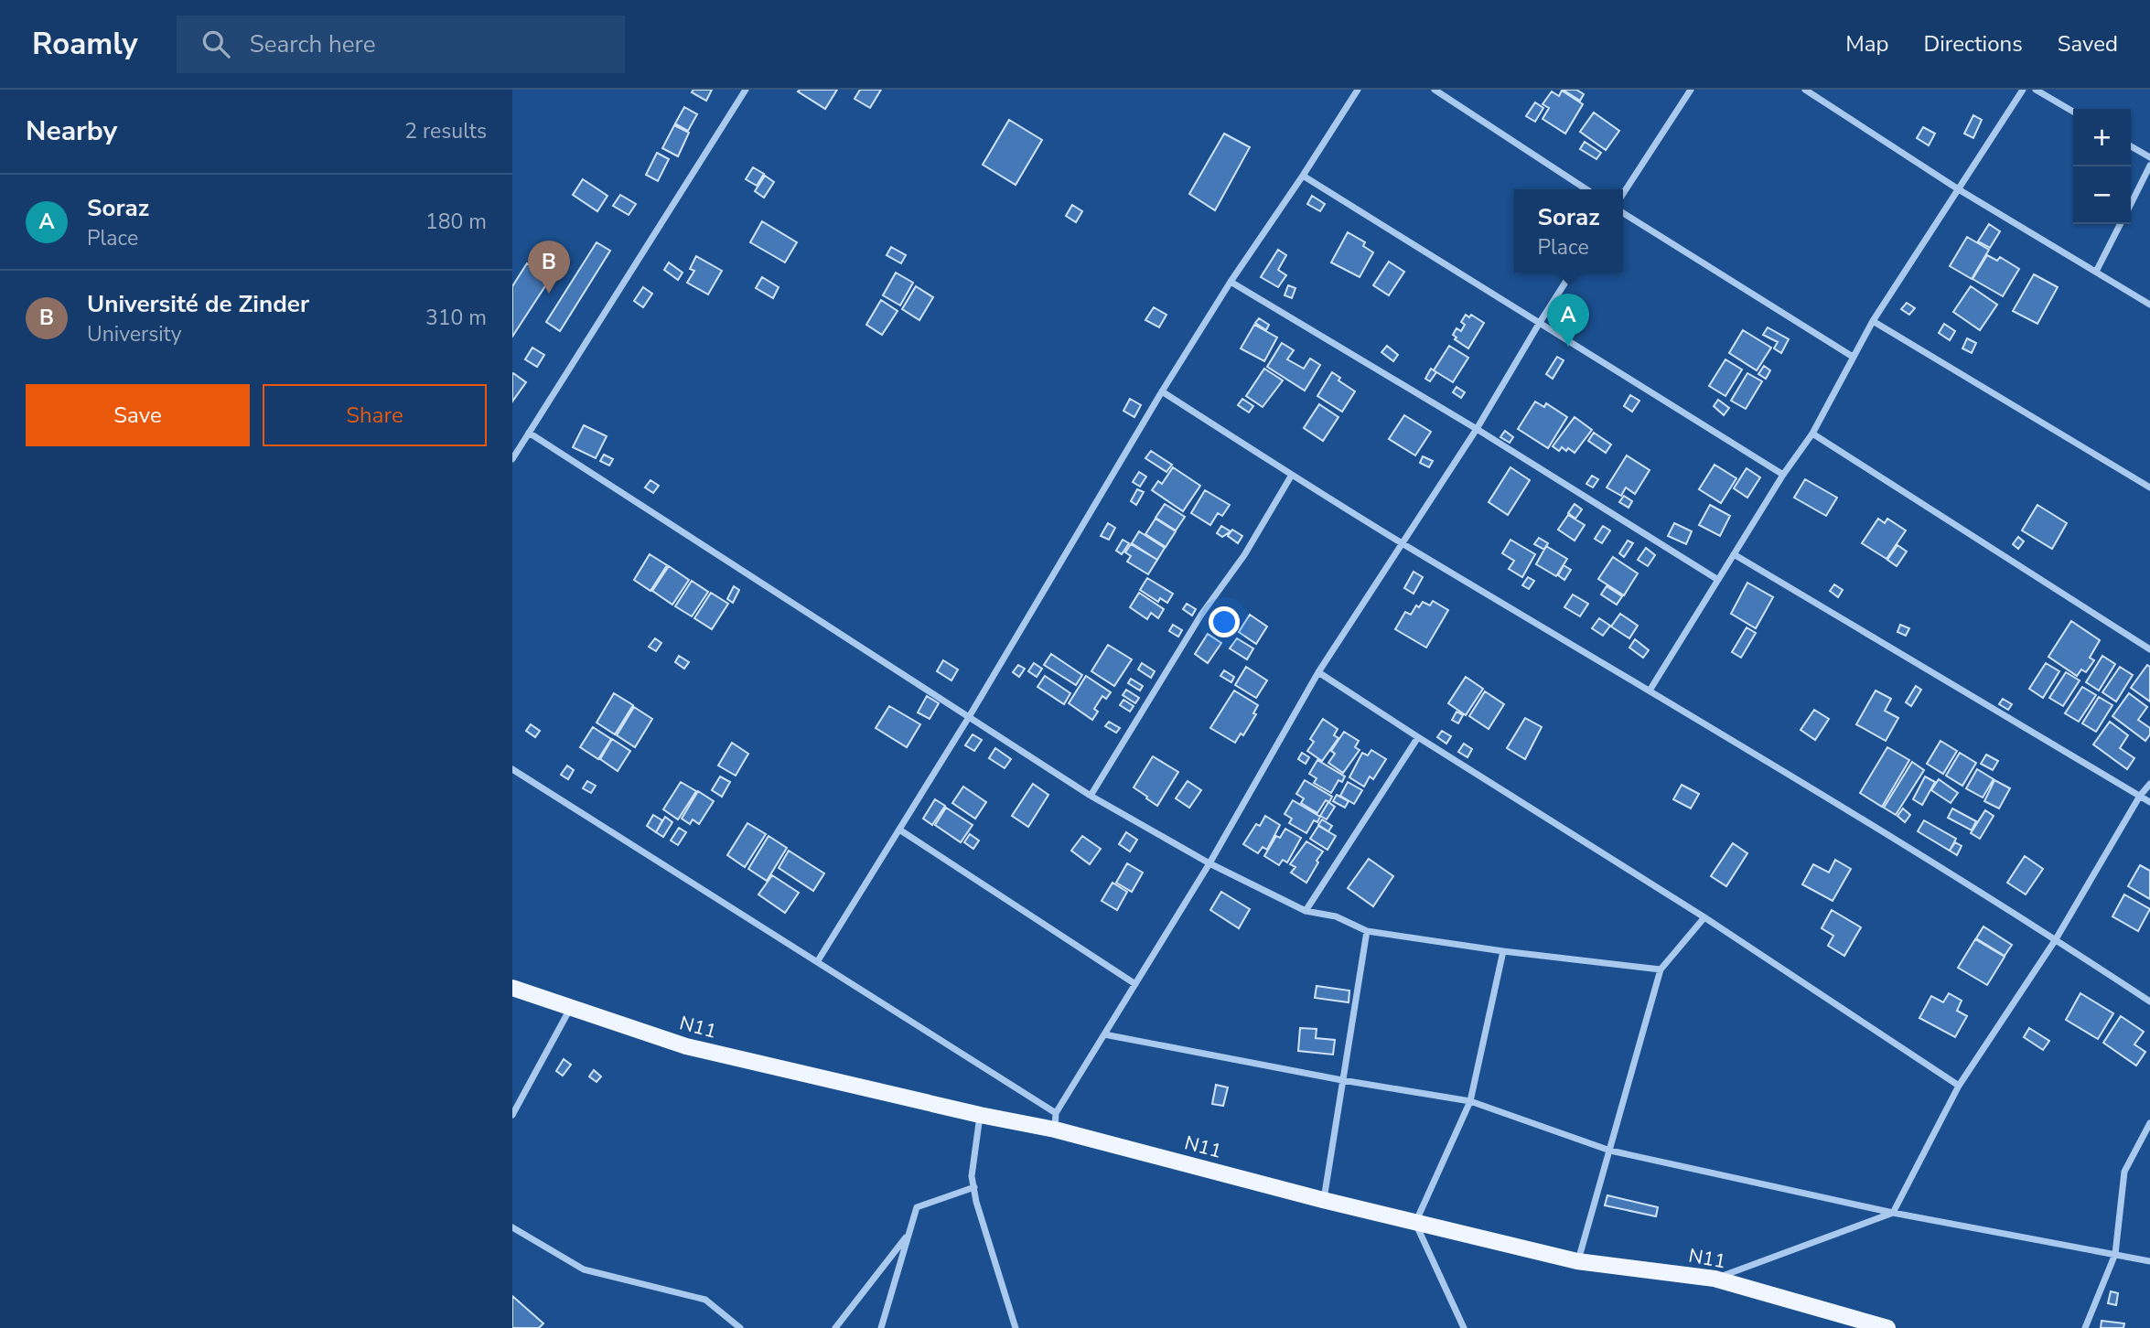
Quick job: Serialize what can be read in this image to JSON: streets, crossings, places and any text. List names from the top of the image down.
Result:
{
  "streets": {
    "main road": ["N11"]
  },
  "page": {
    "header": "Roamly",
    "search": "Search here",
    "nav": ["Map", "Directions", "Saved"],
    "heading": ["Nearby", "2 results"],
    "map_buttons": ["+", "−"],
    "list": [
      {
        "mark": "A",
        "name": "Soraz",
        "note": "Place",
        "value": "180 m"
      },
      {
        "mark": "B",
        "name": "Université de Zinder",
        "note": "University",
        "value": "310 m"
      }
    ],
    "popup": ["Soraz", "Place"],
    "pins": ["B", "A"],
    "buttons": ["Save", "Share"]
  }
}
